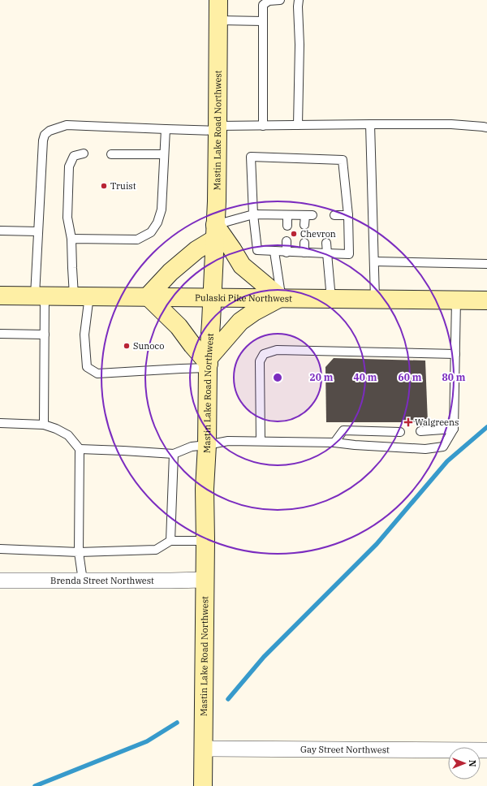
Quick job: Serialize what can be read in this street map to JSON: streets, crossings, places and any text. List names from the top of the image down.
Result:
{
  "streets": {
    "street": [
      "Mastin Lake Road Northwest",
      "Pulaski Pike Northwest",
      "Brenda Street Northwest",
      "Gay Street Northwest"
    ]
  },
  "crossings": [
    ["Mastin Lake Road Northwest", "Pulaski Pike Northwest"],
    ["Mastin Lake Road Northwest", "Brenda Street Northwest"],
    ["Mastin Lake Road Northwest", "Gay Street Northwest"]
  ],
  "places": {
    "other": ["Truist", "Chevron", "Sunoco"],
    "health": ["Walgreens"]
  },
  "north": "right",
  "rings": [
    "20 m",
    "40 m",
    "60 m",
    "80 m"
  ]
}
